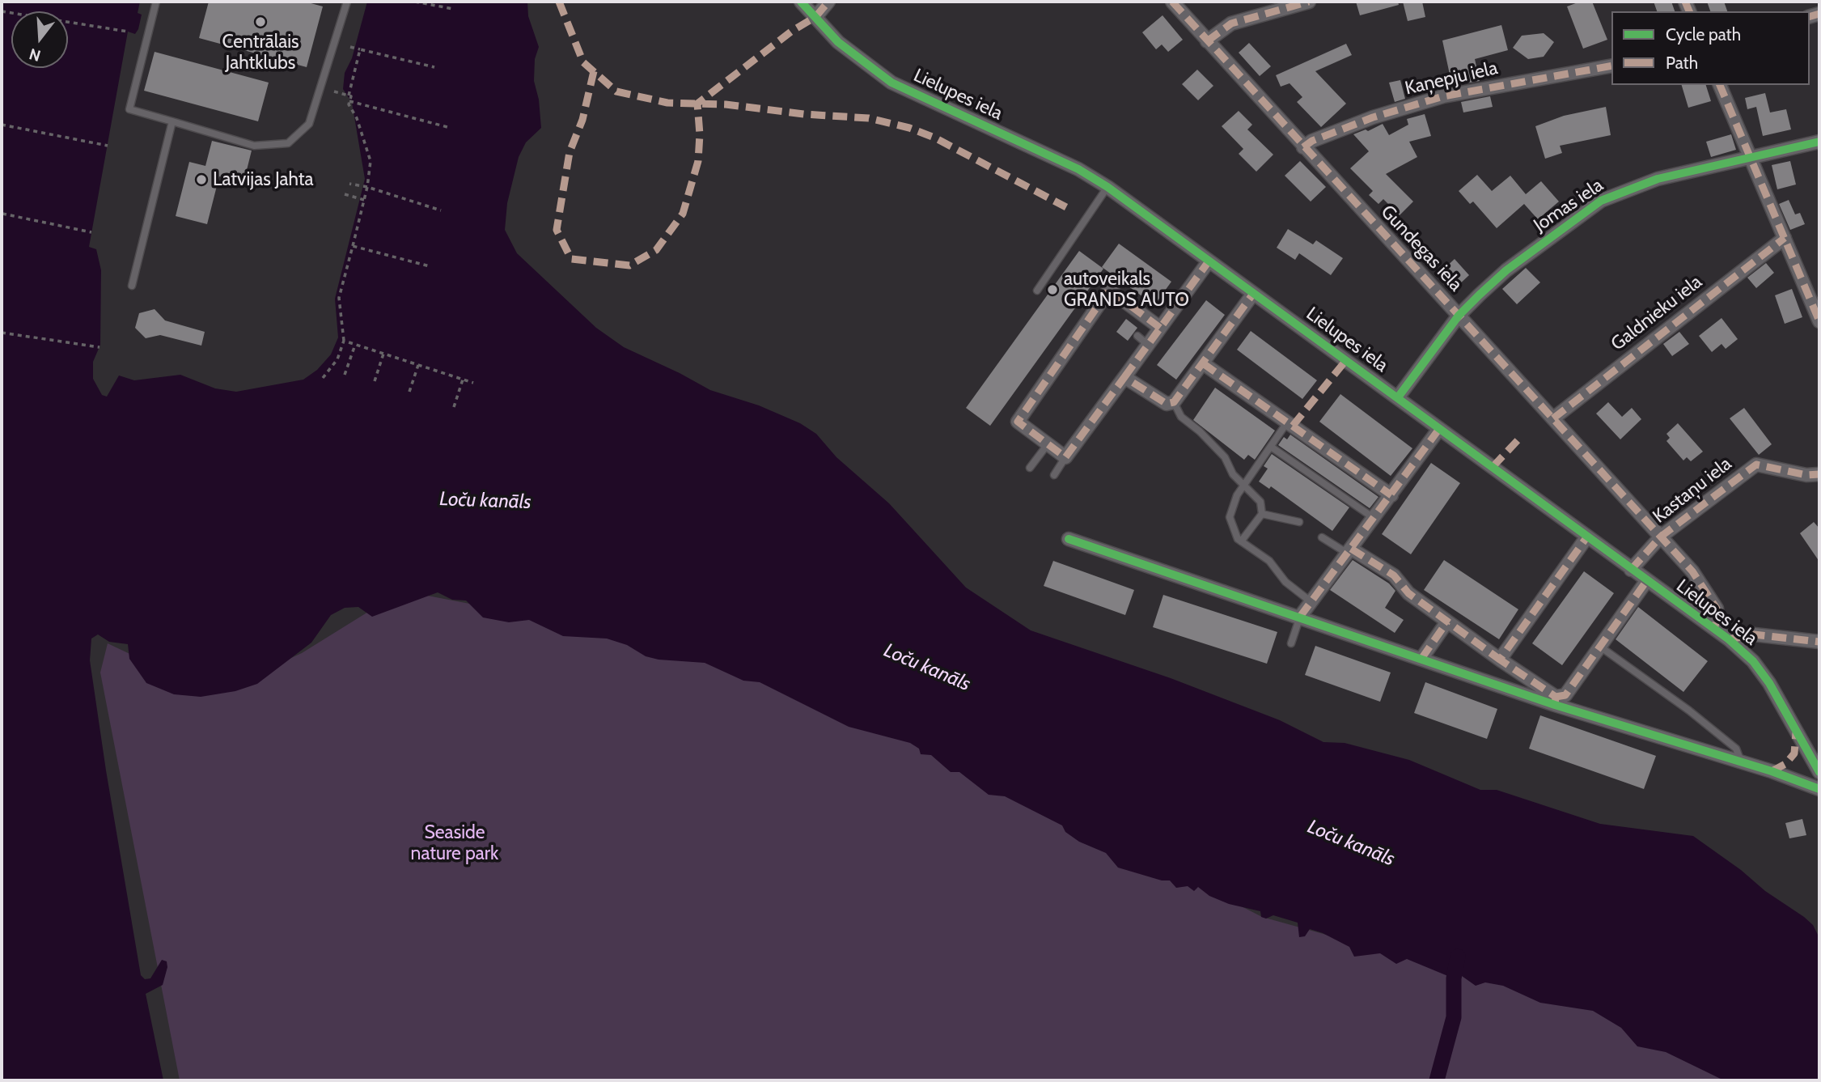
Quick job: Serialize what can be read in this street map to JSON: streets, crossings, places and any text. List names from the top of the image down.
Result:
{
  "streets": {
    "street": [
      "Kaņepju iela",
      "Lielupes iela",
      "Jomas iela",
      "Gundegas iela",
      "Galdnieku iela",
      "Kastaņu iela"
    ]
  },
  "crossings": [
    ["Kaņepju iela", "Gundegas iela"],
    ["Lielupes iela", "Jomas iela"],
    ["Lielupes iela", "Gundegas iela"],
    ["Lielupes iela", "Kastaņu iela"],
    ["Jomas iela", "Gundegas iela"],
    ["Gundegas iela", "Galdnieku iela"],
    ["Gundegas iela", "Kastaņu iela"]
  ],
  "water": ["Loču kanāls"],
  "parks": ["Seaside nature park"],
  "places": ["Centrālais Jahtklubs", "Latvijas Jahta", "autoveikals GRANDS AUTO"],
  "legend": ["Cycle path", "Path"],
  "north": "bottom"
}
